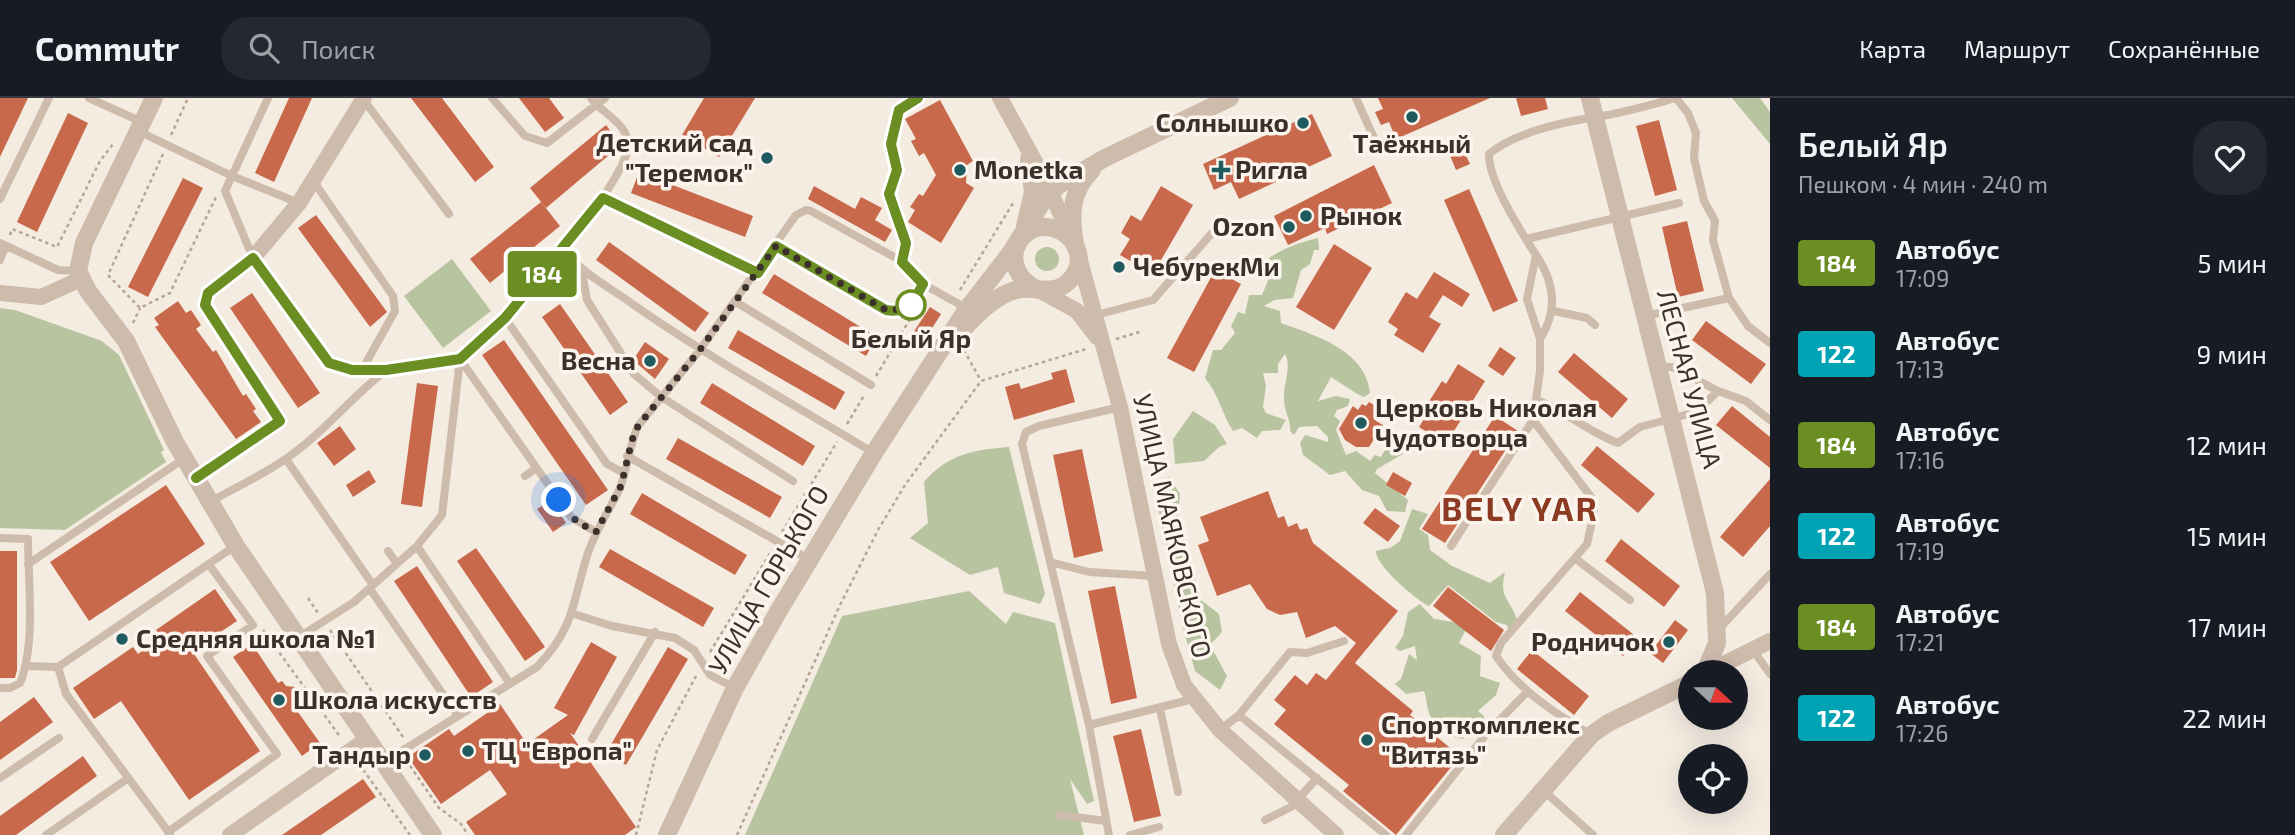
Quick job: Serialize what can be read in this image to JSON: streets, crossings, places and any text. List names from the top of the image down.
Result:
{
  "streets": {
    "street": ["ЛЕСНАЯ УЛИЦА", "УЛИЦА МАЯКОВСКОГО", "УЛИЦА ГОРЬКОГО"]
  },
  "crossings": [
    ["УЛИЦА МАЯКОВСКОГО", "УЛИЦА ГОРЬКОГО"]
  ],
  "districts": ["BELY YAR"],
  "places": {
    "other": [
      "Таёжный",
      "Солнышко",
      "Детский сад \"Теремок\"",
      "Monetka",
      "Рынок",
      "Ozon",
      "ЧебурекМи",
      "Белый Яр",
      "Весна",
      "Церковь Николая Чудотворца",
      "Средняя школа №1",
      "Родничок",
      "Школа искусств",
      "Спорткомплекс \"Витязь\"",
      "ТЦ \"Европа\"",
      "Тандыр"
    ],
    "health": ["Ригла"]
  },
  "lines": ["bus line 184"],
  "north": "right",
  "page": {
    "header": "Commutr",
    "search": "Поиск",
    "nav": ["Карта", "Маршрут", "Сохранённые"],
    "on_map": "184",
    "heading": ["Белый Яр", "Пешком · 4 мин · 240 m"],
    "list": [
      {
        "mark": "184",
        "name": "Автобус",
        "note": "17:09",
        "value": "5 мин"
      },
      {
        "mark": "122",
        "name": "Автобус",
        "note": "17:13",
        "value": "9 мин"
      },
      {
        "mark": "184",
        "name": "Автобус",
        "note": "17:16",
        "value": "12 мин"
      },
      {
        "mark": "122",
        "name": "Автобус",
        "note": "17:19",
        "value": "15 мин"
      },
      {
        "mark": "184",
        "name": "Автобус",
        "note": "17:21",
        "value": "17 мин"
      },
      {
        "mark": "122",
        "name": "Автобус",
        "note": "17:26",
        "value": "22 мин"
      }
    ]
  }
}
